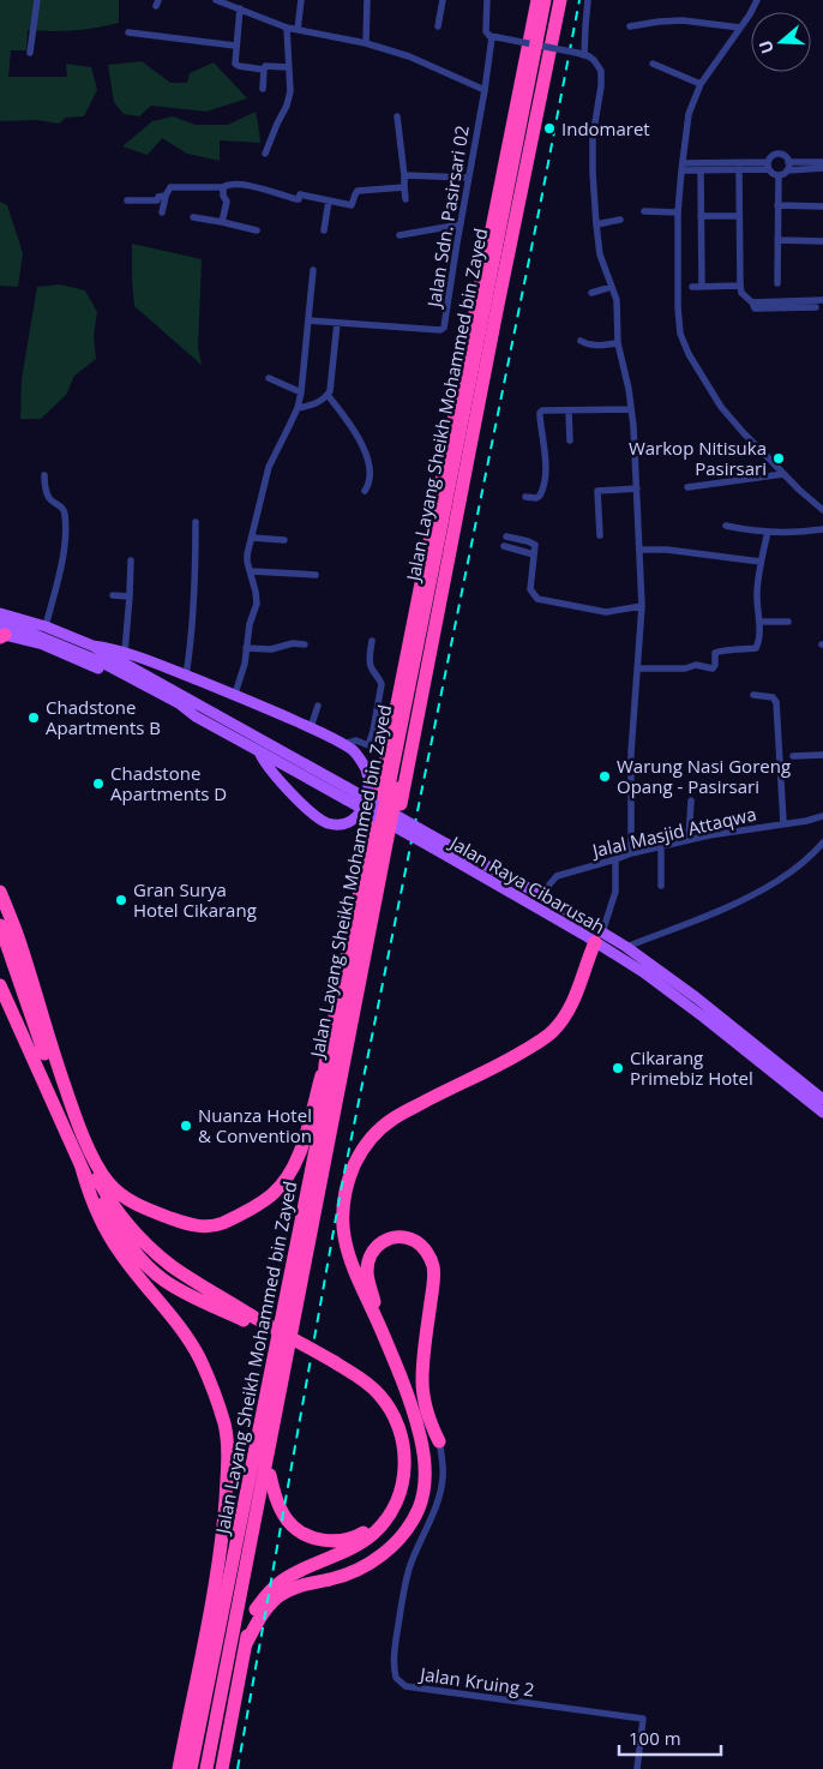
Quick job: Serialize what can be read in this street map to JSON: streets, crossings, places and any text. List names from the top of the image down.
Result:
{
  "streets": {
    "highway": ["Jalan Layang Sheikh Mohammed bin Zayed"],
    "main road": ["Jalan Raya Cibarusah"],
    "street": ["Jalan Sdn. Pasirsari 02", "Jalal Masjid Attaqwa", "Jalan Kruing 2"]
  },
  "crossings": [
    ["Jalal Masjid Attaqwa", "Jalan Raya Cibarusah"]
  ],
  "places": [
    "Indomaret",
    "Warkop Nitisuka Pasirsari",
    "Chadstone Apartments B",
    "Warung Nasi Goreng Opang - Pasirsari",
    "Chadstone Apartments D",
    "Gran Surya Hotel Cikarang",
    "Cikarang Primebiz Hotel",
    "Nuanza Hotel & Convention"
  ],
  "scale_bar": "100 m",
  "north": "left"
}
